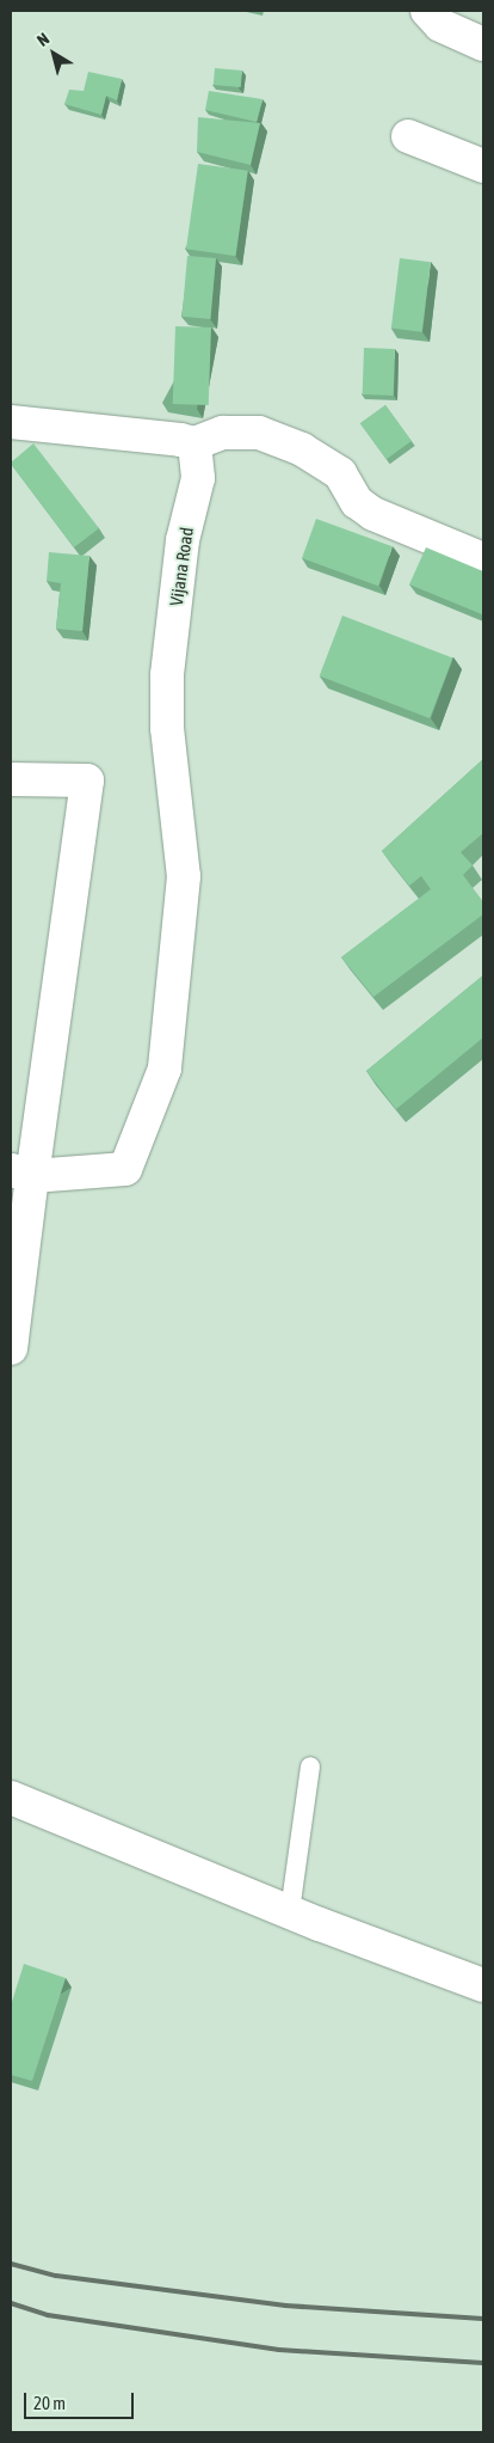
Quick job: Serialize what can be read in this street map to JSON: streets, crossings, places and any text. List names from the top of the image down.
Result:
{
  "streets": {
    "street": ["Vijana Road"]
  },
  "scale_bar": "20 m",
  "north": "top left"
}
